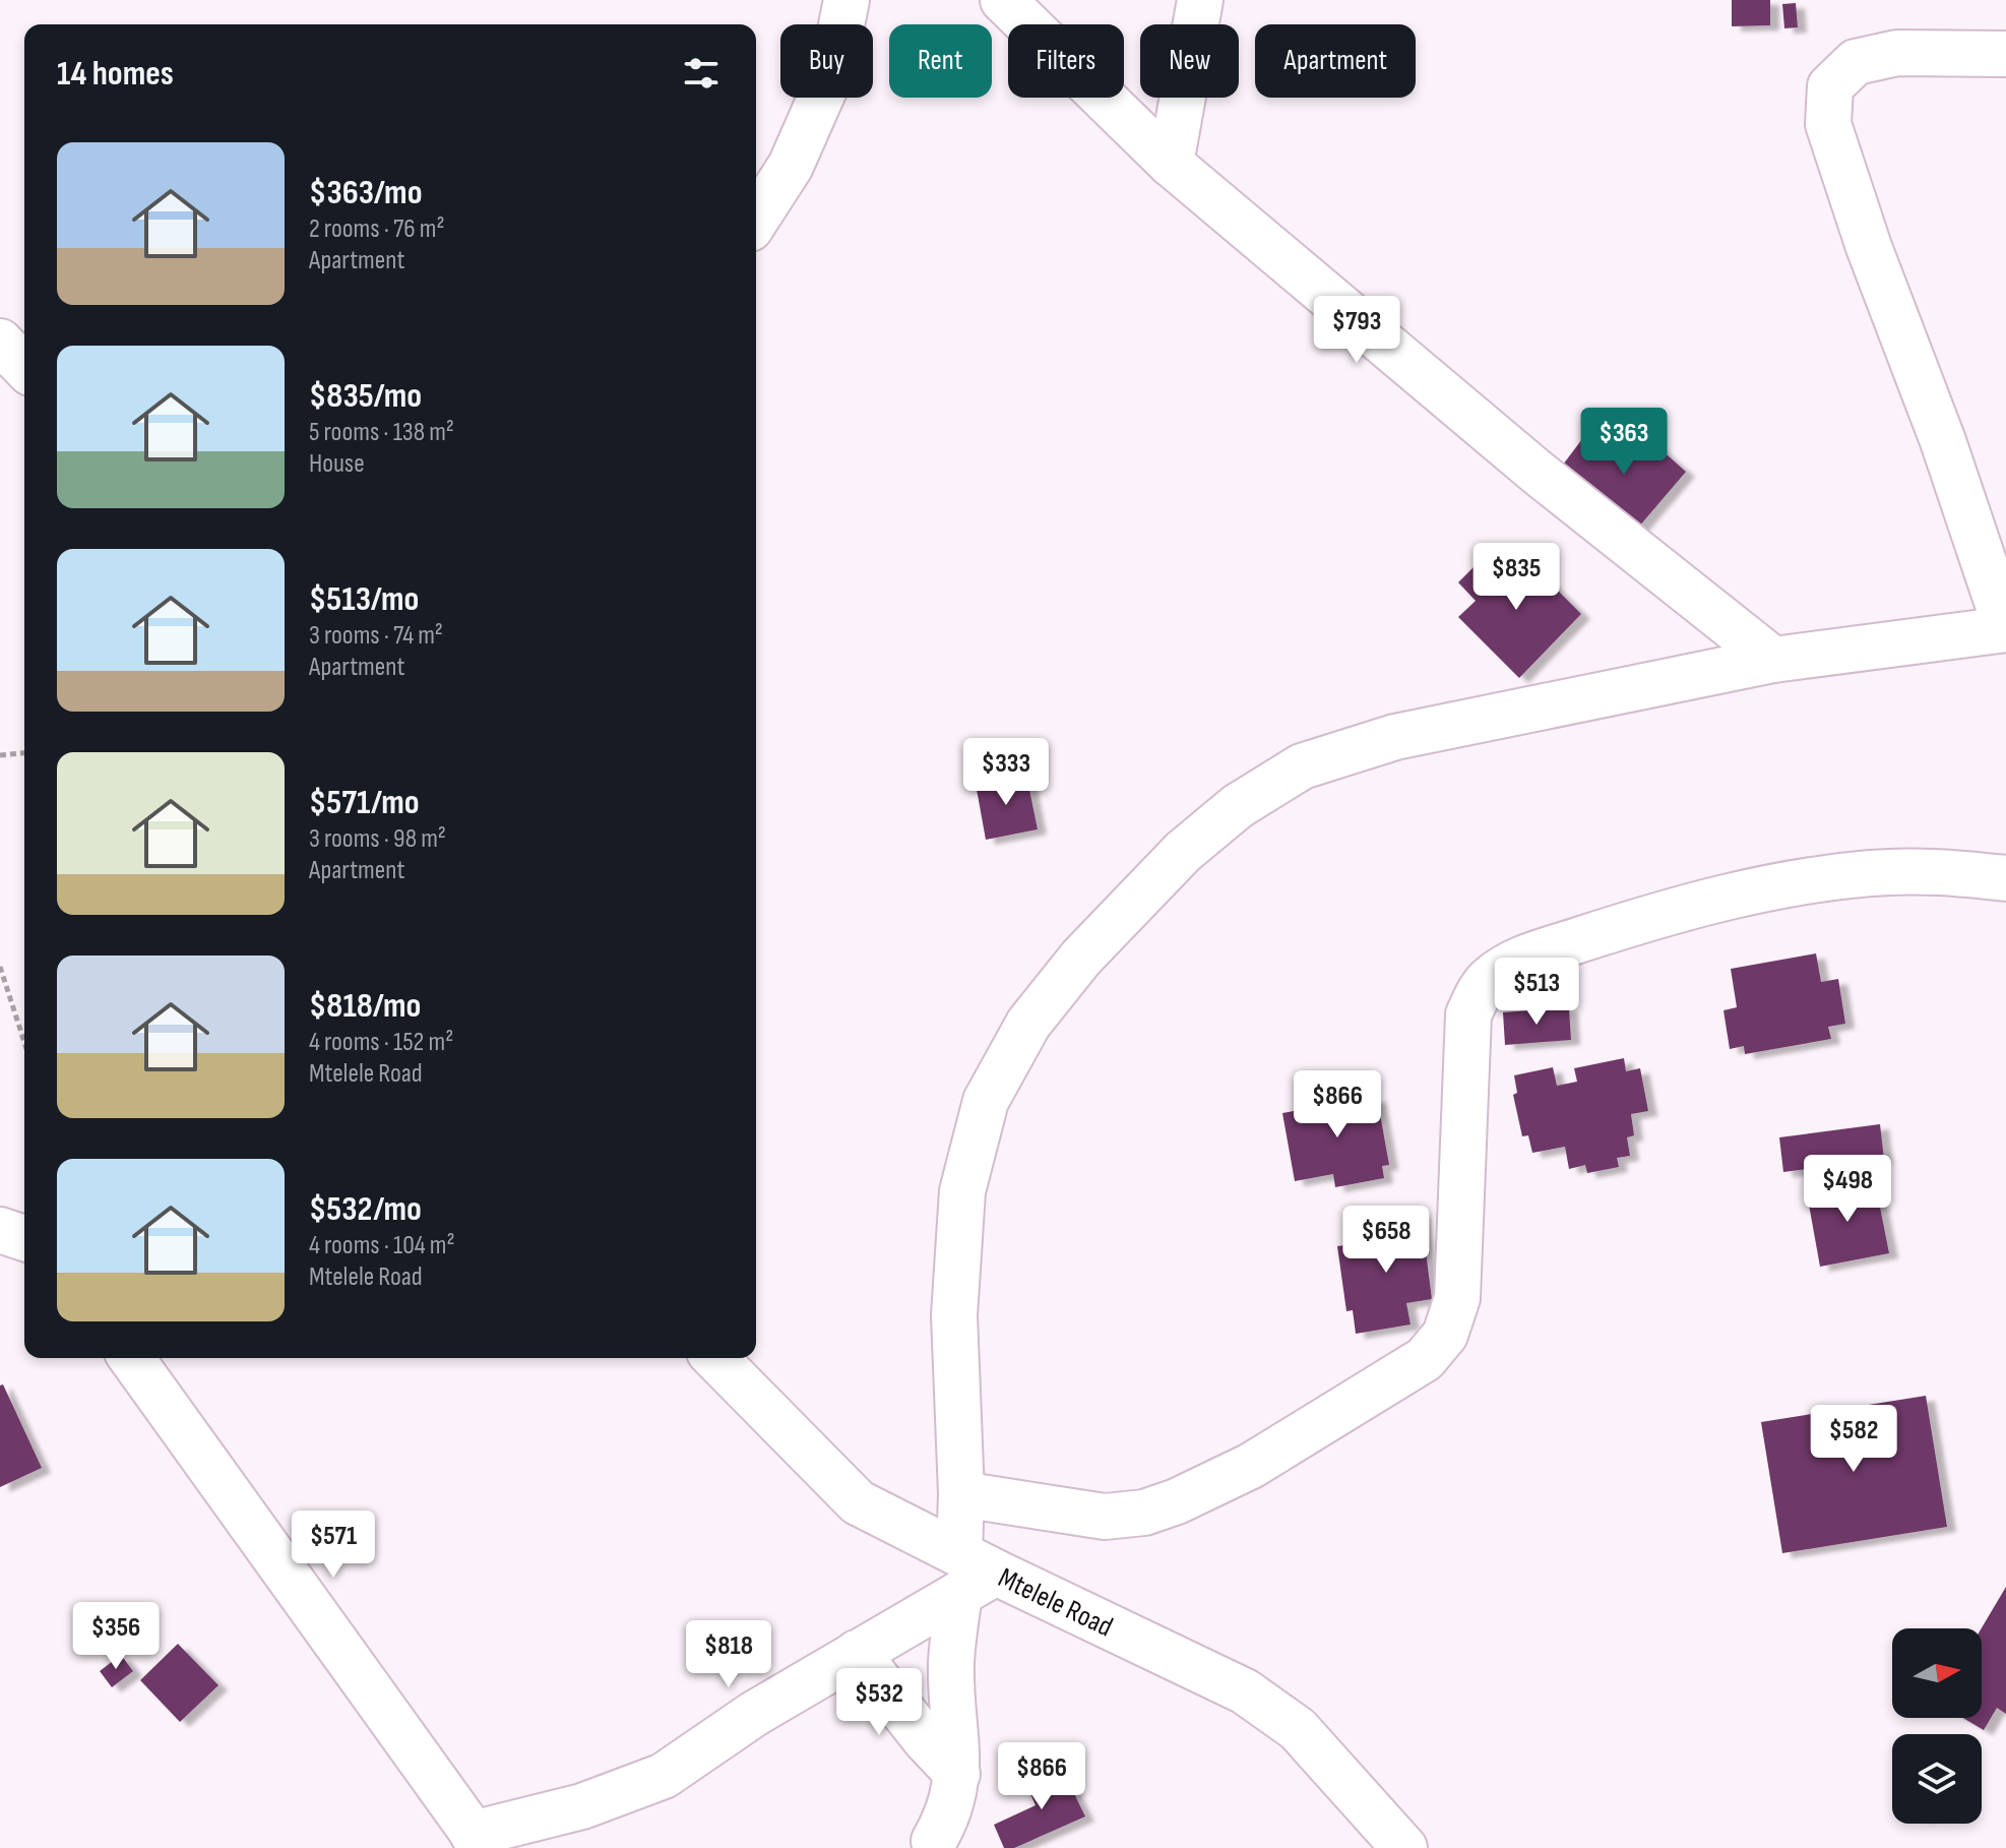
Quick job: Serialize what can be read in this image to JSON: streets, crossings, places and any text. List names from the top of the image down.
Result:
{
  "streets": {
    "street": ["Mtelele Road"]
  },
  "north": "right",
  "page": {
    "chip": [
      "Buy",
      "Rent",
      "Filters",
      "New",
      "Apartment"
    ],
    "heading": "14 homes",
    "list": [
      {
        "name": "$363/mo",
        "note": "2 rooms · 76 m² · Apartment"
      },
      {
        "name": "$835/mo",
        "note": "5 rooms · 138 m² · House"
      },
      {
        "name": "$513/mo",
        "note": "3 rooms · 74 m² · Apartment"
      },
      {
        "name": "$571/mo",
        "note": "3 rooms · 98 m² · Apartment"
      },
      {
        "name": "$818/mo",
        "note": "4 rooms · 152 m² · Mtelele Road"
      },
      {
        "name": "$532/mo",
        "note": "4 rooms · 104 m² · Mtelele Road"
      }
    ],
    "price": [
      "$793",
      "$363",
      "$835",
      "$333",
      "$513",
      "$866",
      "$498",
      "$658",
      "$582",
      "$571",
      "$356",
      "$818",
      "$532",
      "$866"
    ]
  }
}
